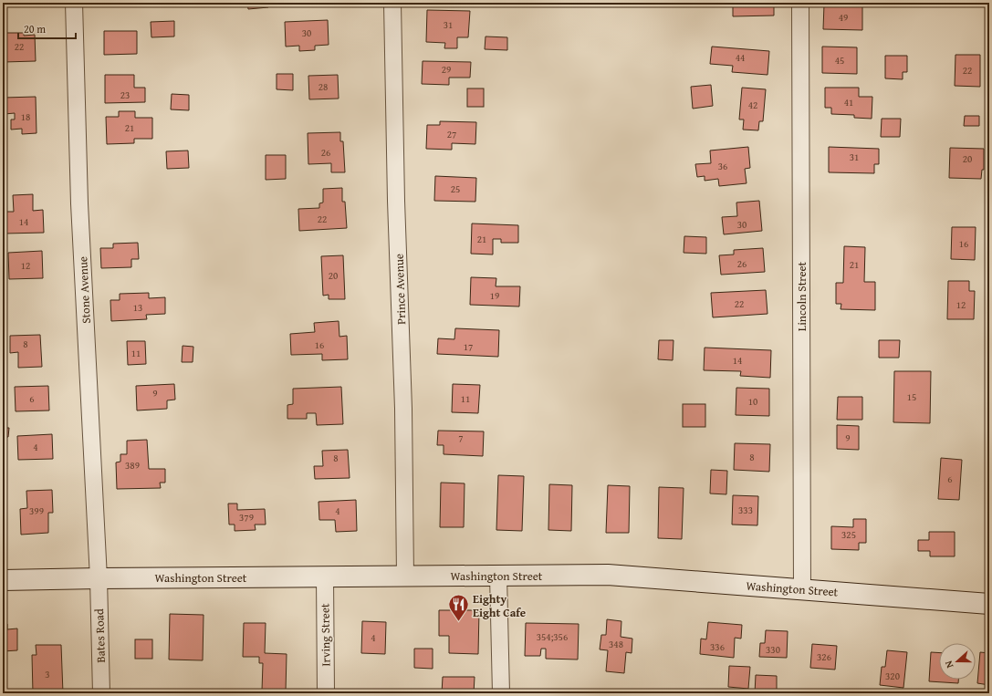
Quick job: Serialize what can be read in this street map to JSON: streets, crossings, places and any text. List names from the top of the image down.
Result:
{
  "streets": {
    "main road": ["Washington Street"],
    "street": [
      "Prince Avenue",
      "Stone Avenue",
      "Lincoln Street",
      "Irving Street",
      "Bates Road"
    ]
  },
  "crossings": [
    ["Prince Avenue", "Washington Street"],
    ["Stone Avenue", "Washington Street"],
    ["Stone Avenue", "Bates Road"],
    ["Lincoln Street", "Washington Street"],
    ["Washington Street", "Irving Street"],
    ["Washington Street", "Bates Road"]
  ],
  "places": {
    "restaurant": ["Eighty Eight Cafe"]
  },
  "house_numbers": [
    "49",
    "31",
    "30",
    "22",
    "44",
    "45",
    "29",
    "22",
    "28",
    "23",
    "41",
    "42",
    "18",
    "21",
    "27",
    "26",
    "31",
    "20",
    "36",
    "25",
    "22",
    "14",
    "30",
    "21",
    "16",
    "26",
    "21",
    "12",
    "20",
    "19",
    "22",
    "12",
    "13",
    "8",
    "16",
    "17",
    "11",
    "14",
    "9",
    "15",
    "6",
    "11",
    "10",
    "7",
    "9",
    "4",
    "8",
    "8",
    "389",
    "6",
    "333",
    "399",
    "4",
    "379",
    "325",
    "354;356",
    "4",
    "348",
    "336",
    "330",
    "326",
    "3",
    "320"
  ],
  "scale_bar": "20 m",
  "north": "left"
}
